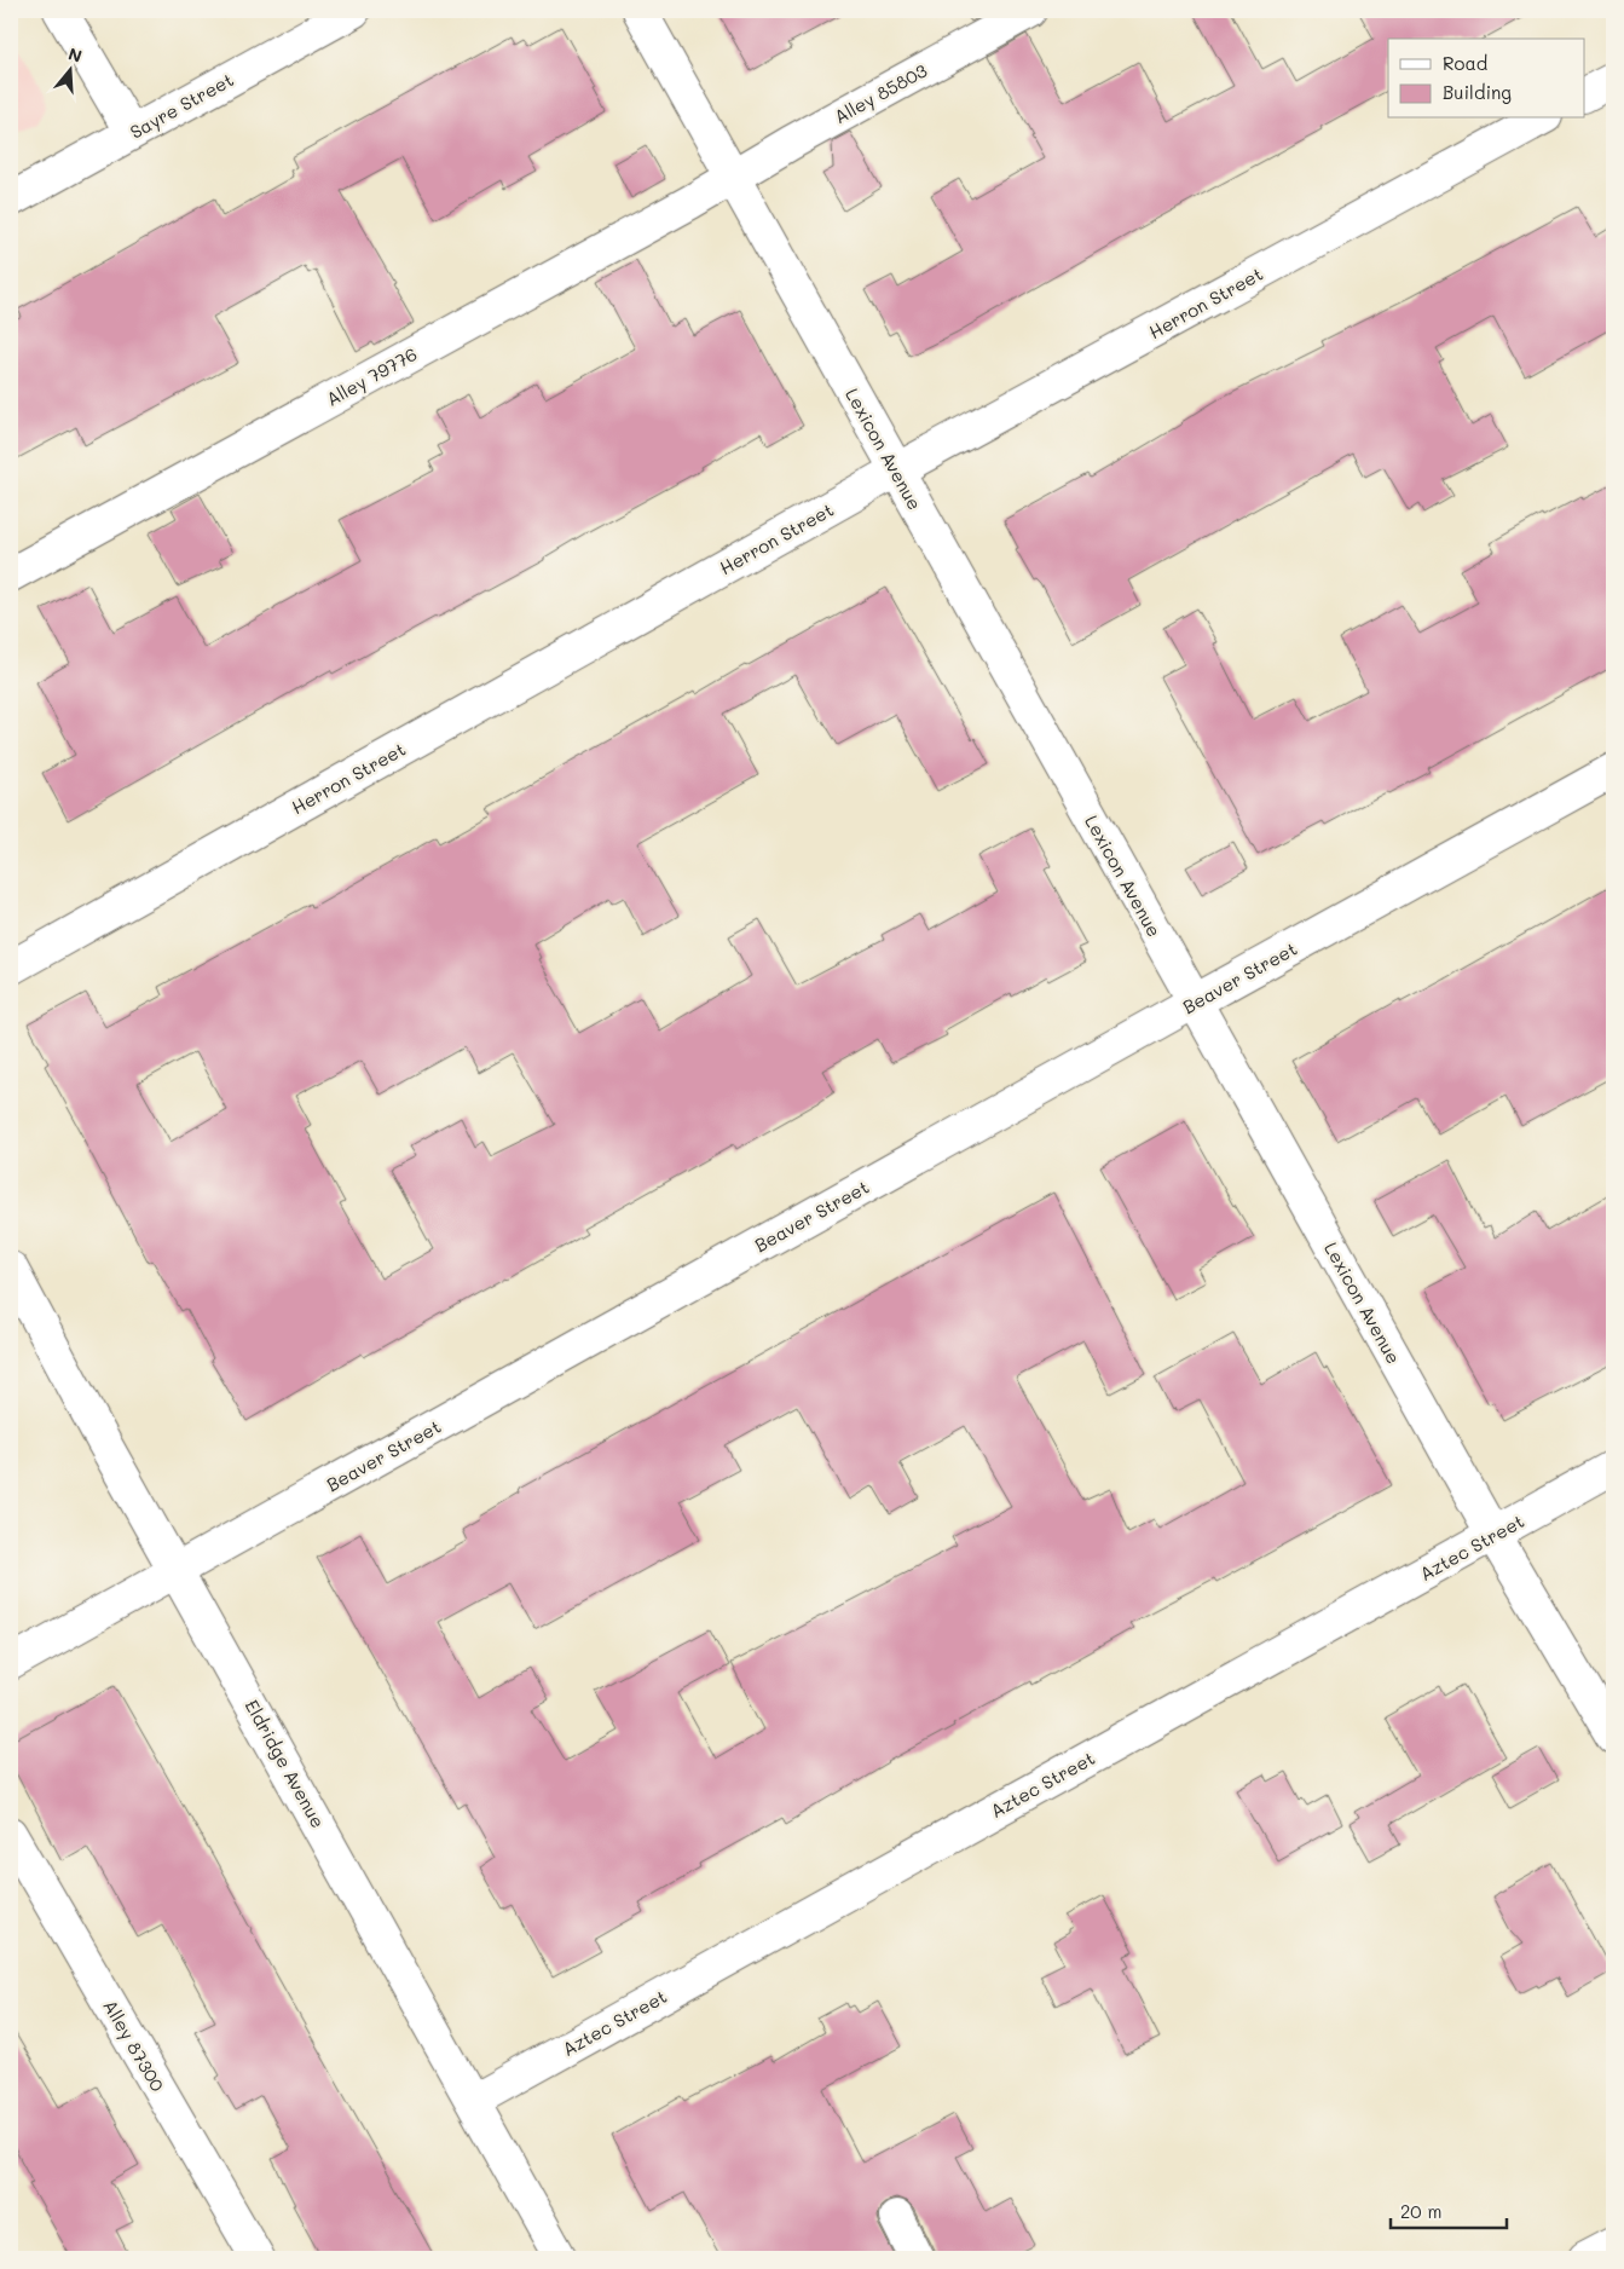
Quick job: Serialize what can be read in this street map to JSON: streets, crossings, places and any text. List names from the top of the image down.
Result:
{
  "streets": {
    "street": [
      "Alley 85803",
      "Sayre Street",
      "Herron Street",
      "Alley 79776",
      "Lexicon Avenue",
      "Beaver Street",
      "Aztec Street",
      "Eldridge Avenue",
      "Alley 87300"
    ]
  },
  "crossings": [
    ["Alley 85803", "Alley 79776"],
    ["Alley 85803", "Lexicon Avenue"],
    ["Herron Street", "Lexicon Avenue"],
    ["Alley 79776", "Lexicon Avenue"],
    ["Lexicon Avenue", "Beaver Street"],
    ["Lexicon Avenue", "Aztec Street"],
    ["Beaver Street", "Eldridge Avenue"],
    ["Aztec Street", "Eldridge Avenue"]
  ],
  "legend": ["Road", "Building"],
  "scale_bar": "20 m",
  "north": "top"
}
